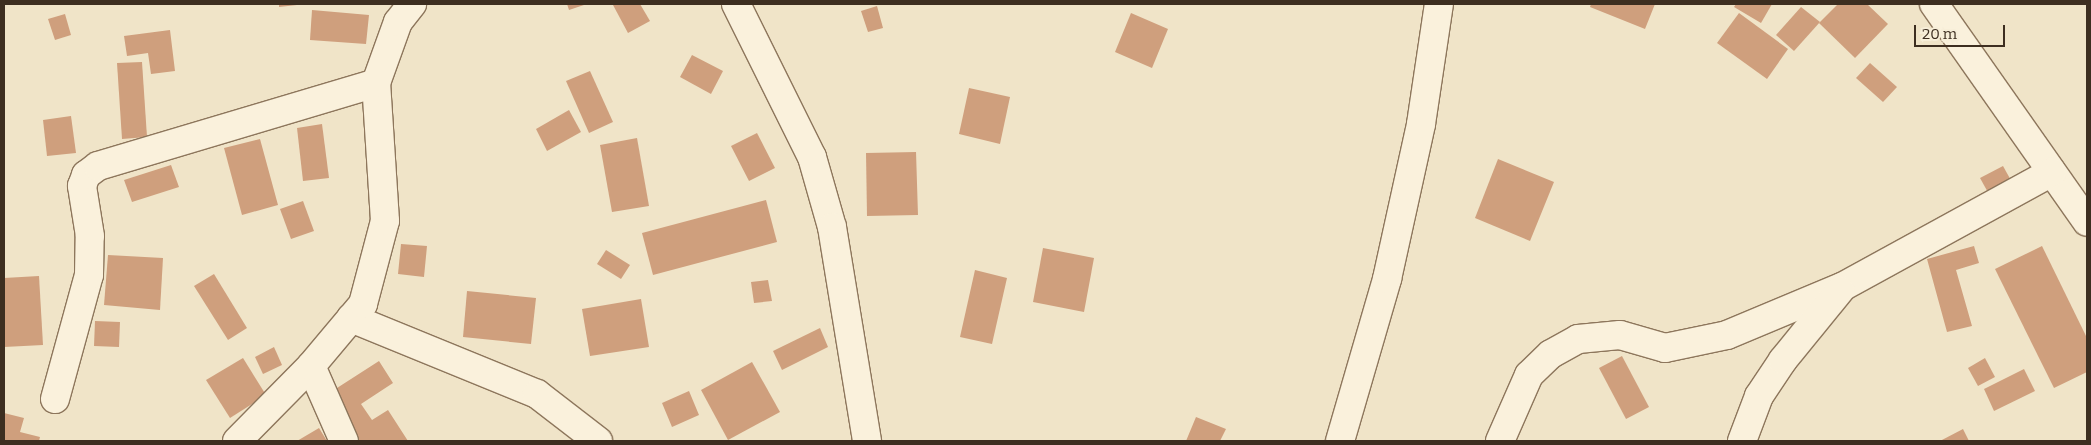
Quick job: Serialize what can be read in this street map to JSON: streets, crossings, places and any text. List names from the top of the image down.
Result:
{
  "scale_bar": "20 m"
}
